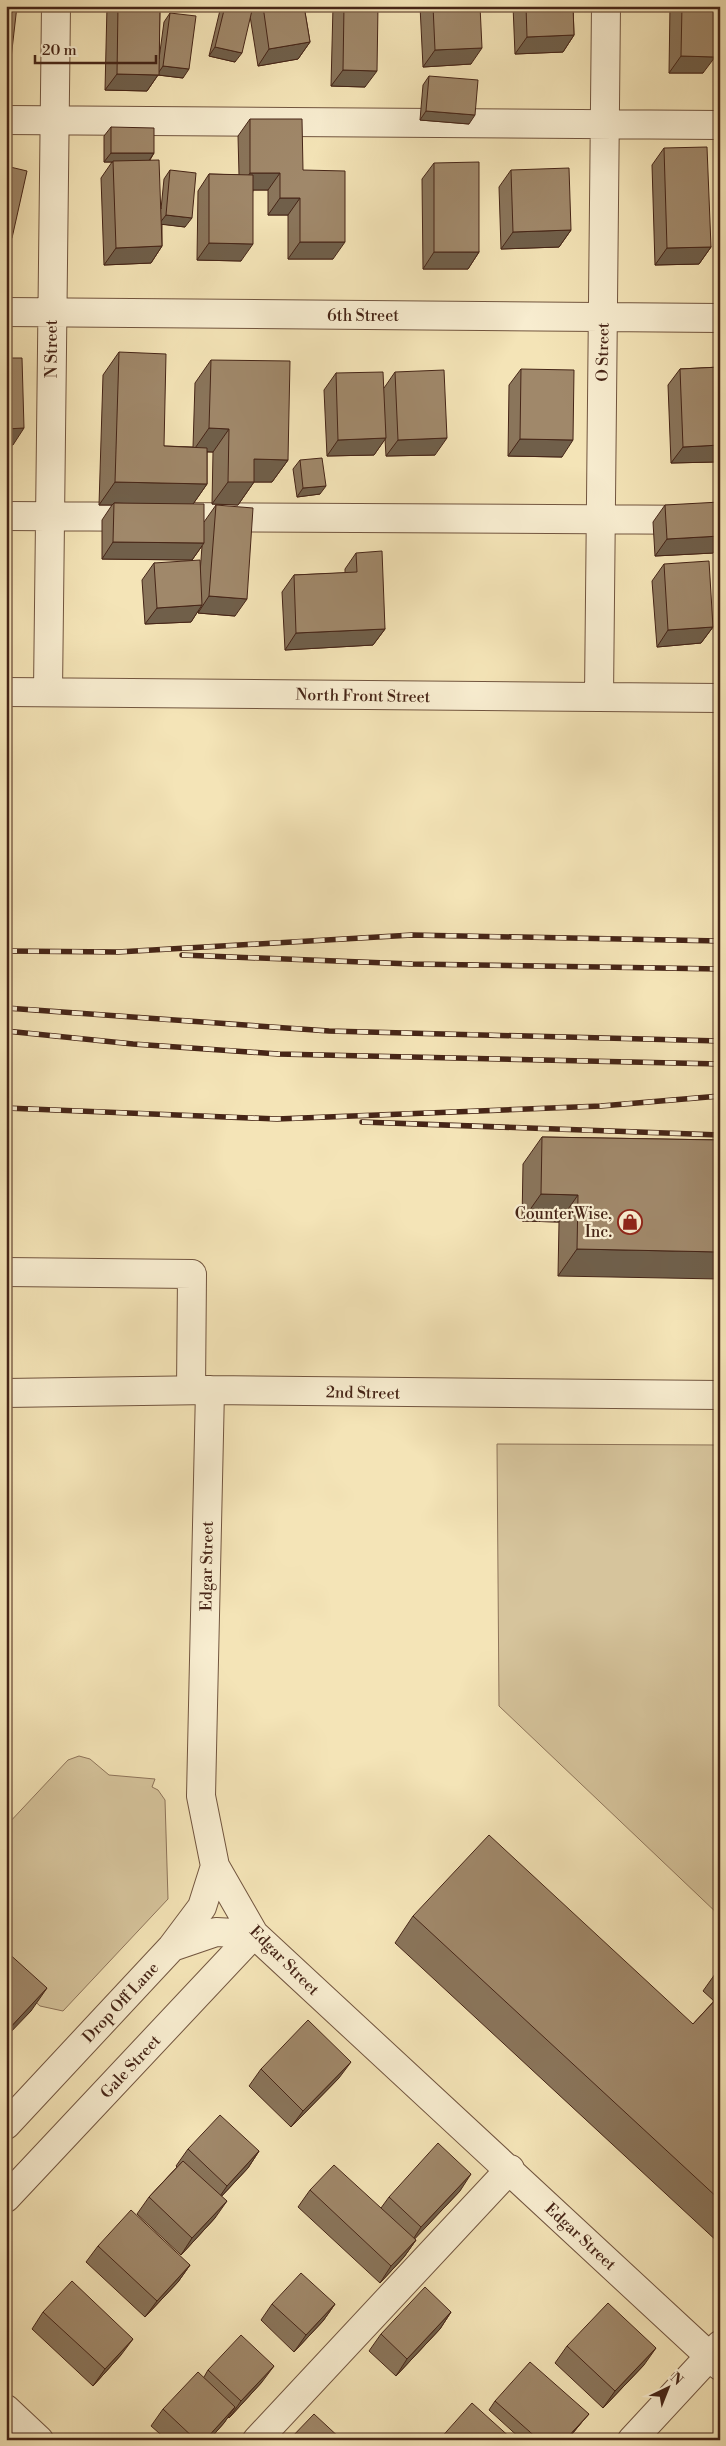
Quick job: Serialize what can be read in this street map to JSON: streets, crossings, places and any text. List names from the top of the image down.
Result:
{
  "streets": {
    "street": [
      "6th Street",
      "N Street",
      "O Street",
      "North Front Street",
      "2nd Street",
      "Edgar Street",
      "Drop Off Lane",
      "Gale Street"
    ]
  },
  "crossings": [
    ["6th Street", "N Street"],
    ["6th Street", "O Street"],
    ["N Street", "North Front Street"],
    ["O Street", "North Front Street"],
    ["2nd Street", "Edgar Street"],
    ["Edgar Street", "Drop Off Lane"],
    ["Edgar Street", "Gale Street"]
  ],
  "places": {
    "shop": ["CounterWise, Inc."]
  },
  "scale_bar": "20 m",
  "north": "top right"
}
